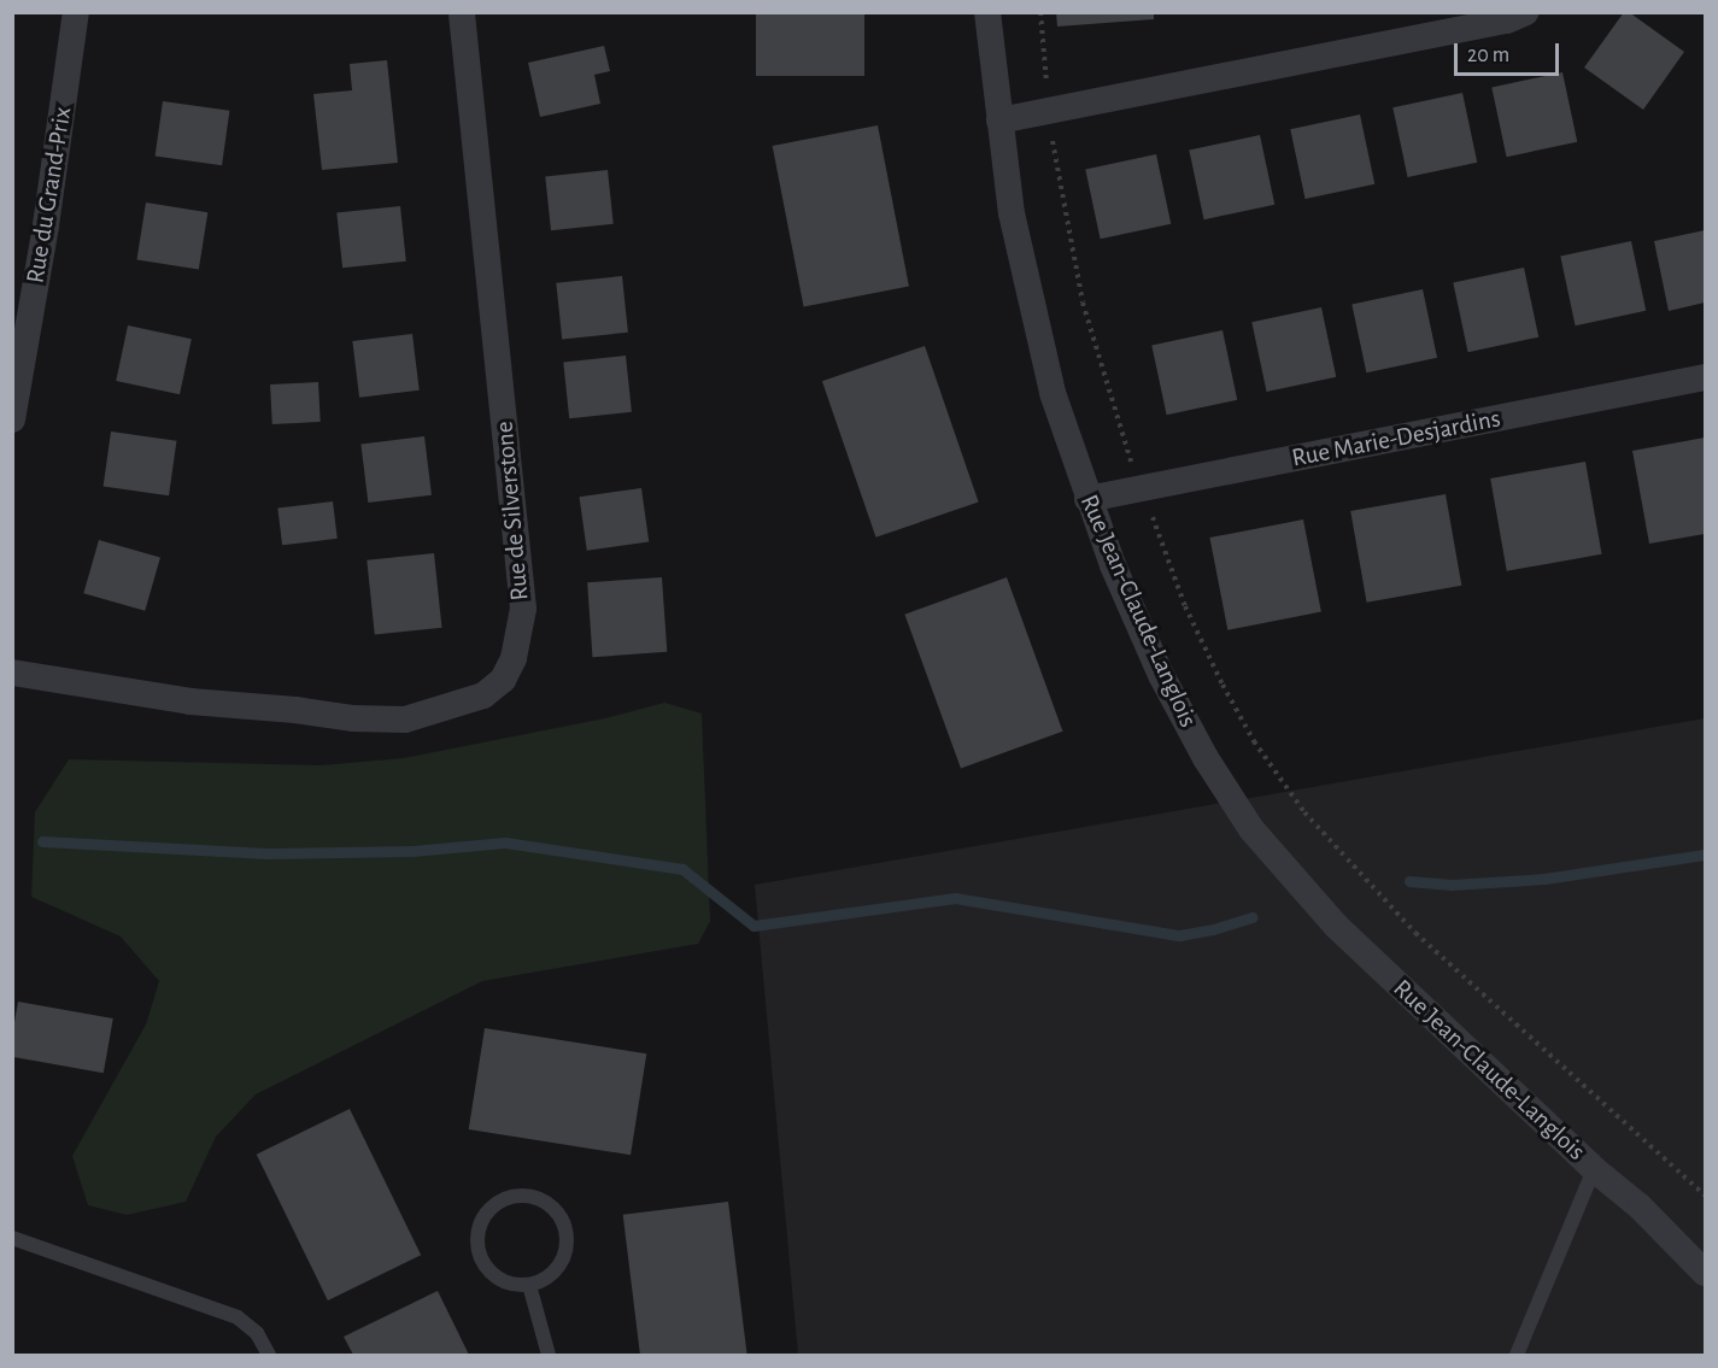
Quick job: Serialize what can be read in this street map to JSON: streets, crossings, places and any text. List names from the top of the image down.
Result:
{
  "streets": {
    "street": [
      "Rue du Grand-Prix",
      "Rue Marie-Desjardins",
      "Rue de Silverstone",
      "Rue Jean-Claude-Langlois"
    ]
  },
  "crossings": [
    ["Rue Marie-Desjardins", "Rue Jean-Claude-Langlois"]
  ],
  "scale_bar": "20 m"
}
